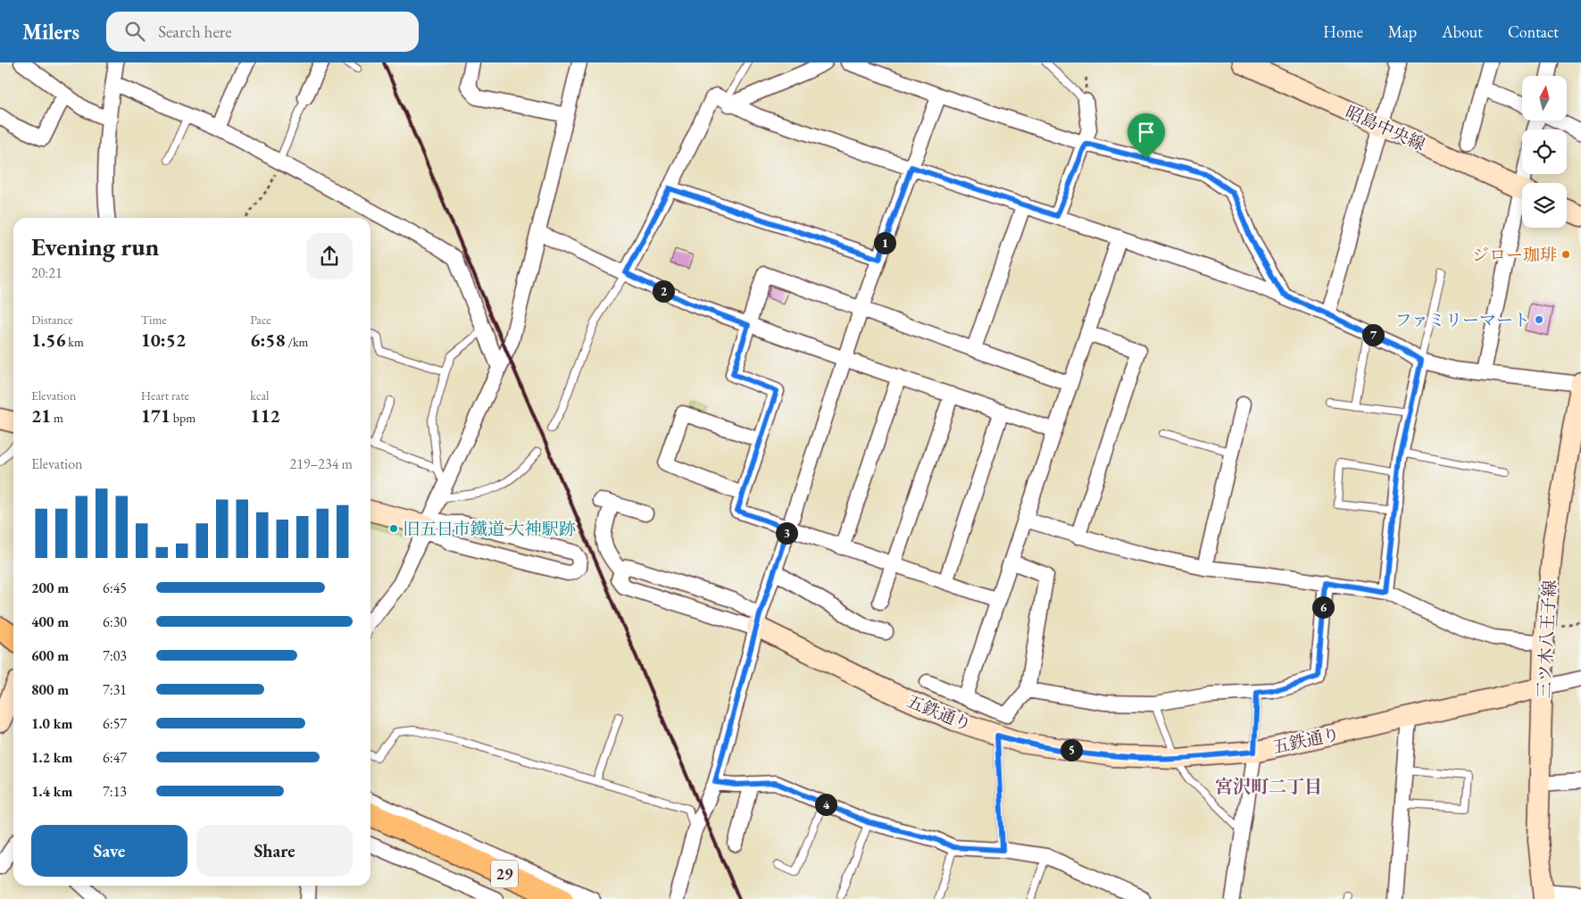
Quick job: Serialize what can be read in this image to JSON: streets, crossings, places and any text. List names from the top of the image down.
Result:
{
  "streets": {
    "main road": ["29"],
    "street": ["昭島中央線", "三ツ木八王子線", "五鉄通り"]
  },
  "crossings": [
    ["三ツ木八王子線", "五鉄通り"]
  ],
  "districts": ["宮沢町二丁目"],
  "places": ["ジロー珈琲", "ファミリーマート", "旧五日市鐵道 大神駅跡"],
  "north": "top",
  "page": {
    "header": "Milers",
    "search": "Search here",
    "nav": [
      "Home",
      "Map",
      "About",
      "Contact"
    ],
    "heading": ["Evening run", "20:21"],
    "pins": [
      "1",
      "2",
      "7",
      "3",
      "6",
      "5",
      "4"
    ],
    "stats": [
      ["Distance", "1.56 km"],
      ["Time", "10:52"],
      ["Pace", "6:58 /km"],
      ["Elevation", "21 m"],
      ["Heart rate", "171 bpm"],
      ["kcal", "112"]
    ],
    "chart": ["Elevation", "219–234 m"],
    "list": [
      {
        "name": "200 m",
        "note": "6:45"
      },
      {
        "name": "400 m",
        "note": "6:30"
      },
      {
        "name": "600 m",
        "note": "7:03"
      },
      {
        "name": "800 m",
        "note": "7:31"
      },
      {
        "name": "1.0 km",
        "note": "6:57"
      },
      {
        "name": "1.2 km",
        "note": "6:47"
      },
      {
        "name": "1.4 km",
        "note": "7:13"
      }
    ],
    "buttons": ["Save", "Share"]
  }
}
